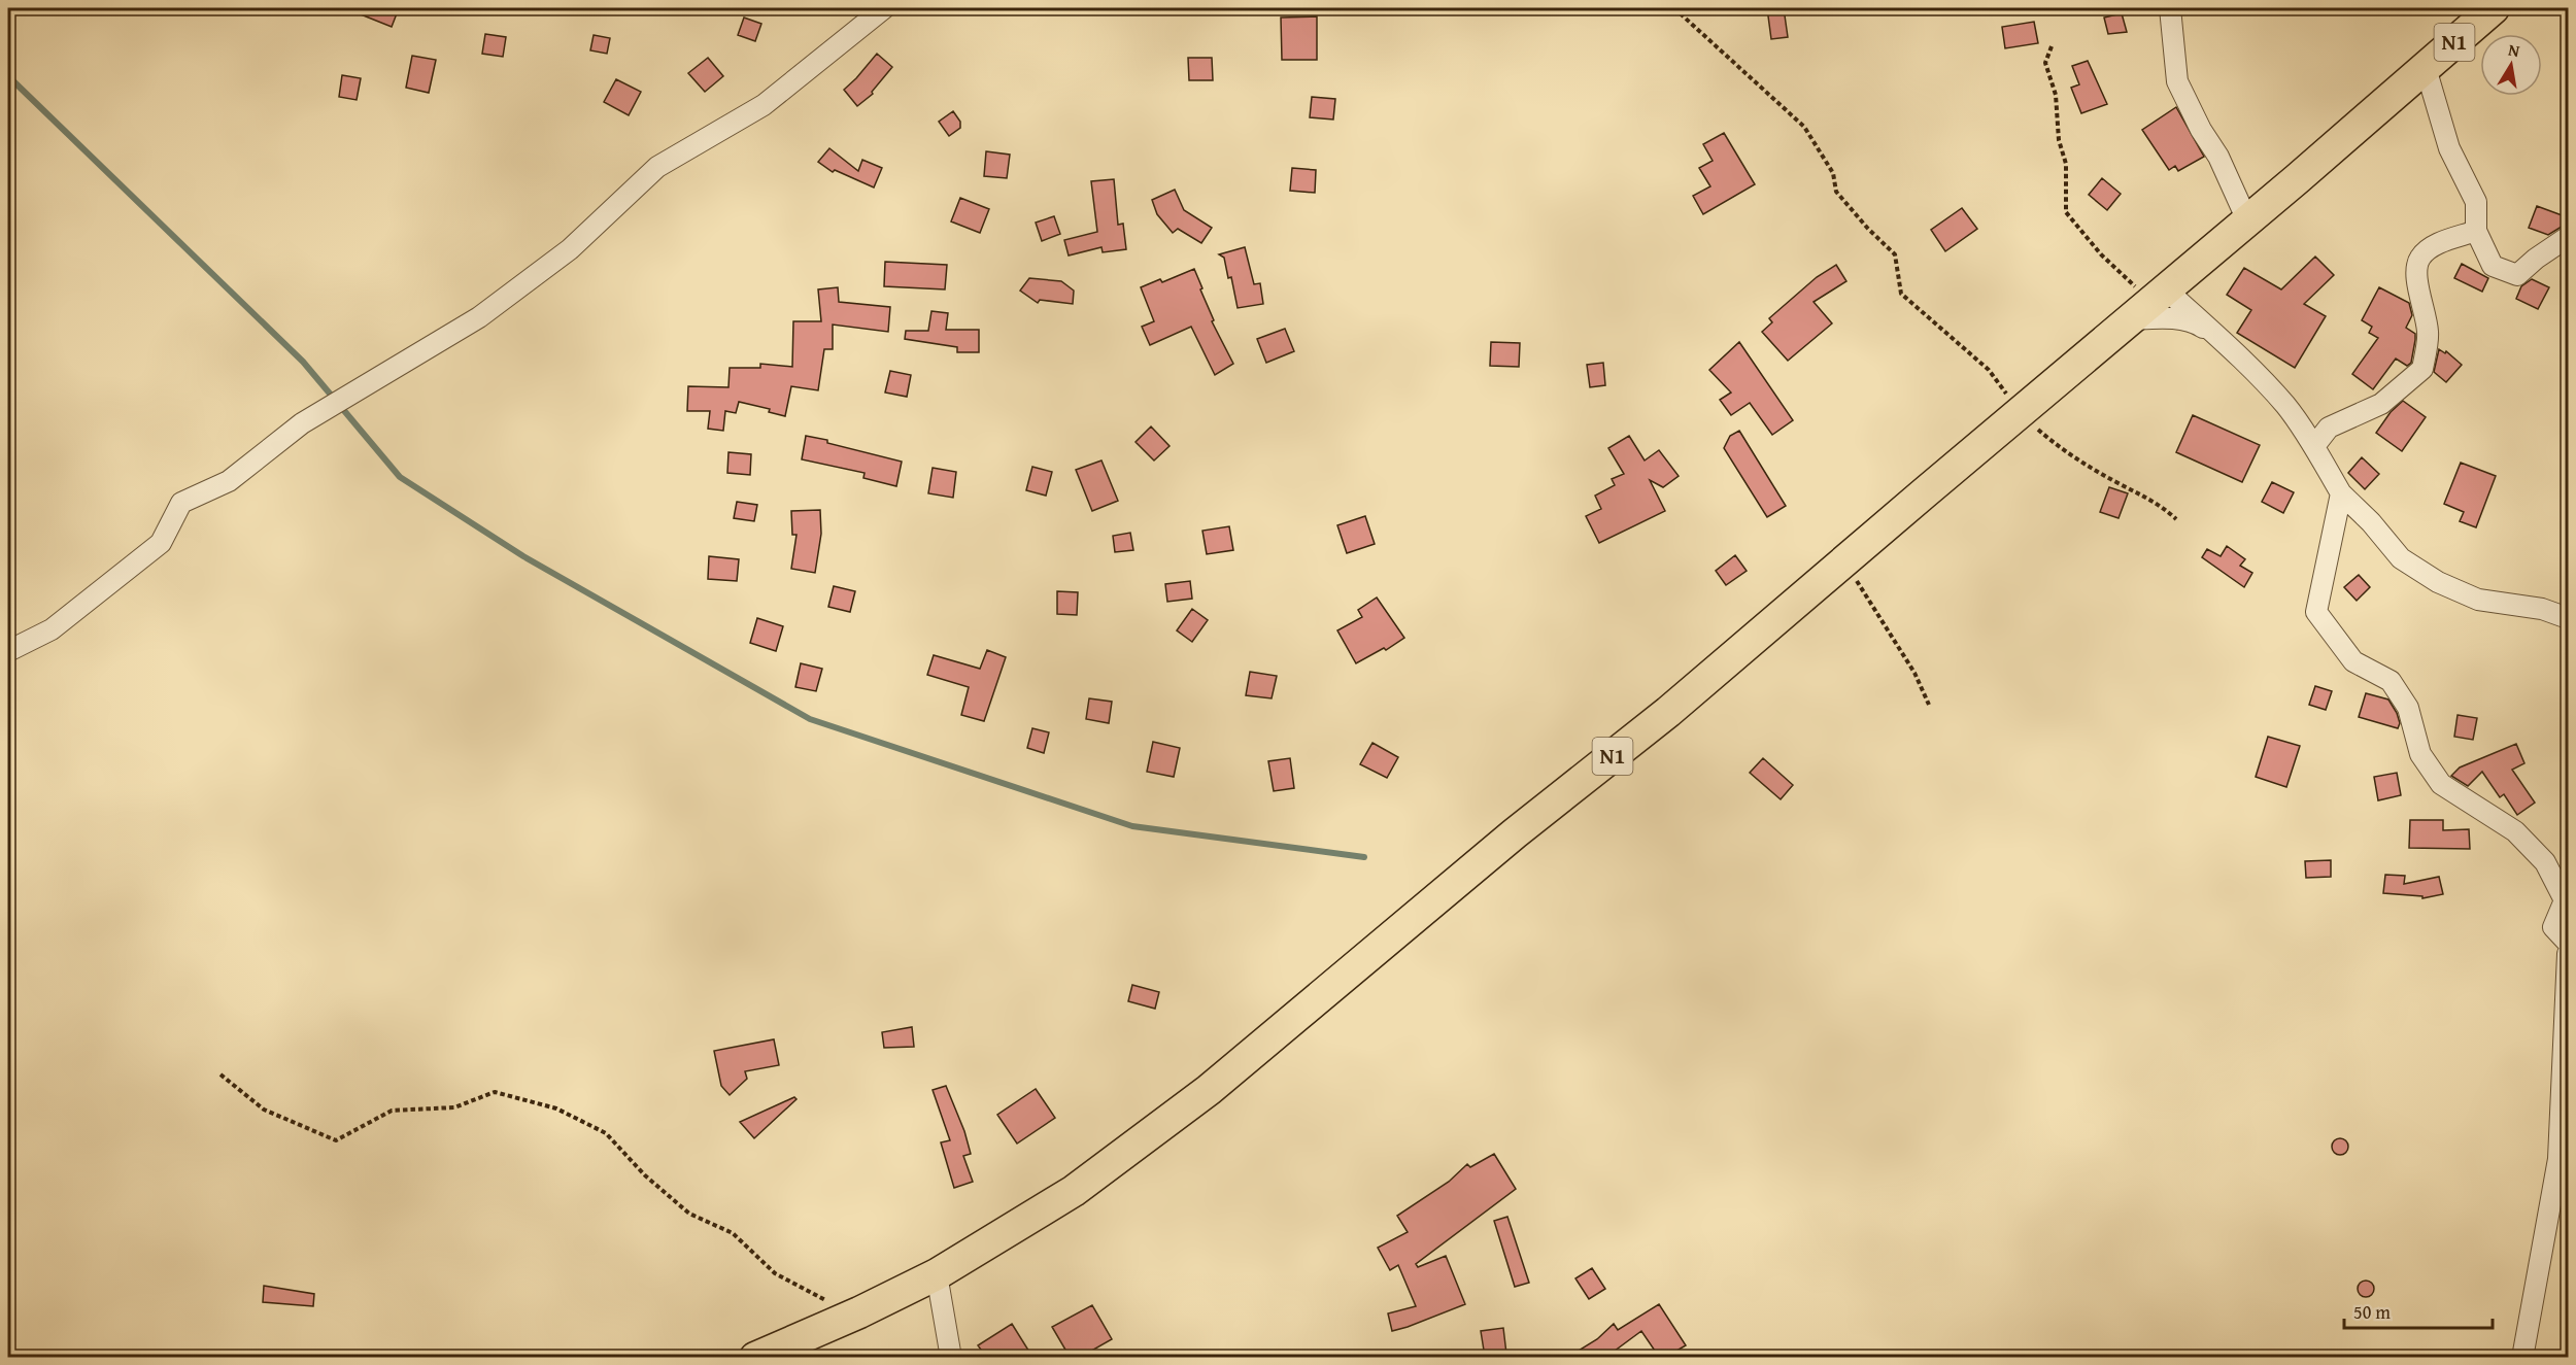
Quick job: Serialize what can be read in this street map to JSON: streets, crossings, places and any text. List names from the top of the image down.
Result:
{
  "streets": {
    "highway": ["N1"]
  },
  "scale_bar": "50 m",
  "north": "top"
}
